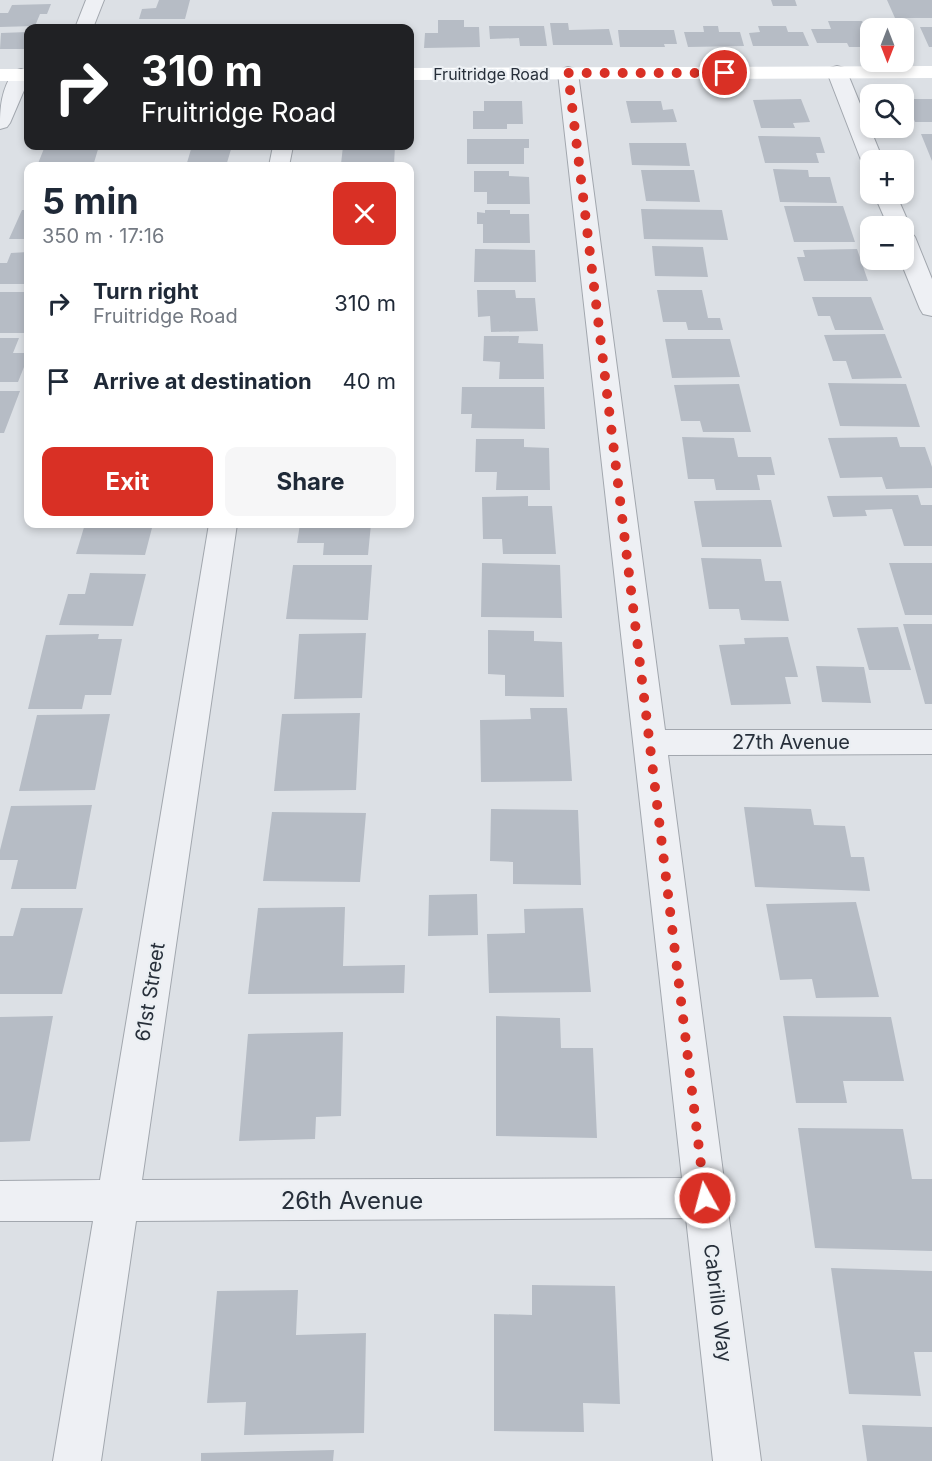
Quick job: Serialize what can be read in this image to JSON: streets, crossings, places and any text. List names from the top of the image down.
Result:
{
  "streets": {
    "main road": ["Fruitridge Road"],
    "street": [
      "27th Avenue",
      "61st Street",
      "26th Avenue",
      "Cabrillo Way"
    ]
  },
  "crossings": [
    ["Fruitridge Road", "Cabrillo Way"],
    ["27th Avenue", "Cabrillo Way"],
    ["61st Street", "26th Avenue"],
    ["26th Avenue", "Cabrillo Way"]
  ],
  "north": "bottom",
  "page": {
    "map_buttons": ["+", "−"],
    "turn": ["310 m", "Fruitridge Road"],
    "heading": ["5 min", "350 m · 17:16"],
    "list": [
      {
        "name": "Turn right",
        "note": "Fruitridge Road",
        "value": "310 m"
      },
      {
        "name": "Arrive at destination",
        "value": "40 m"
      }
    ],
    "buttons": ["Exit", "Share"]
  }
}
